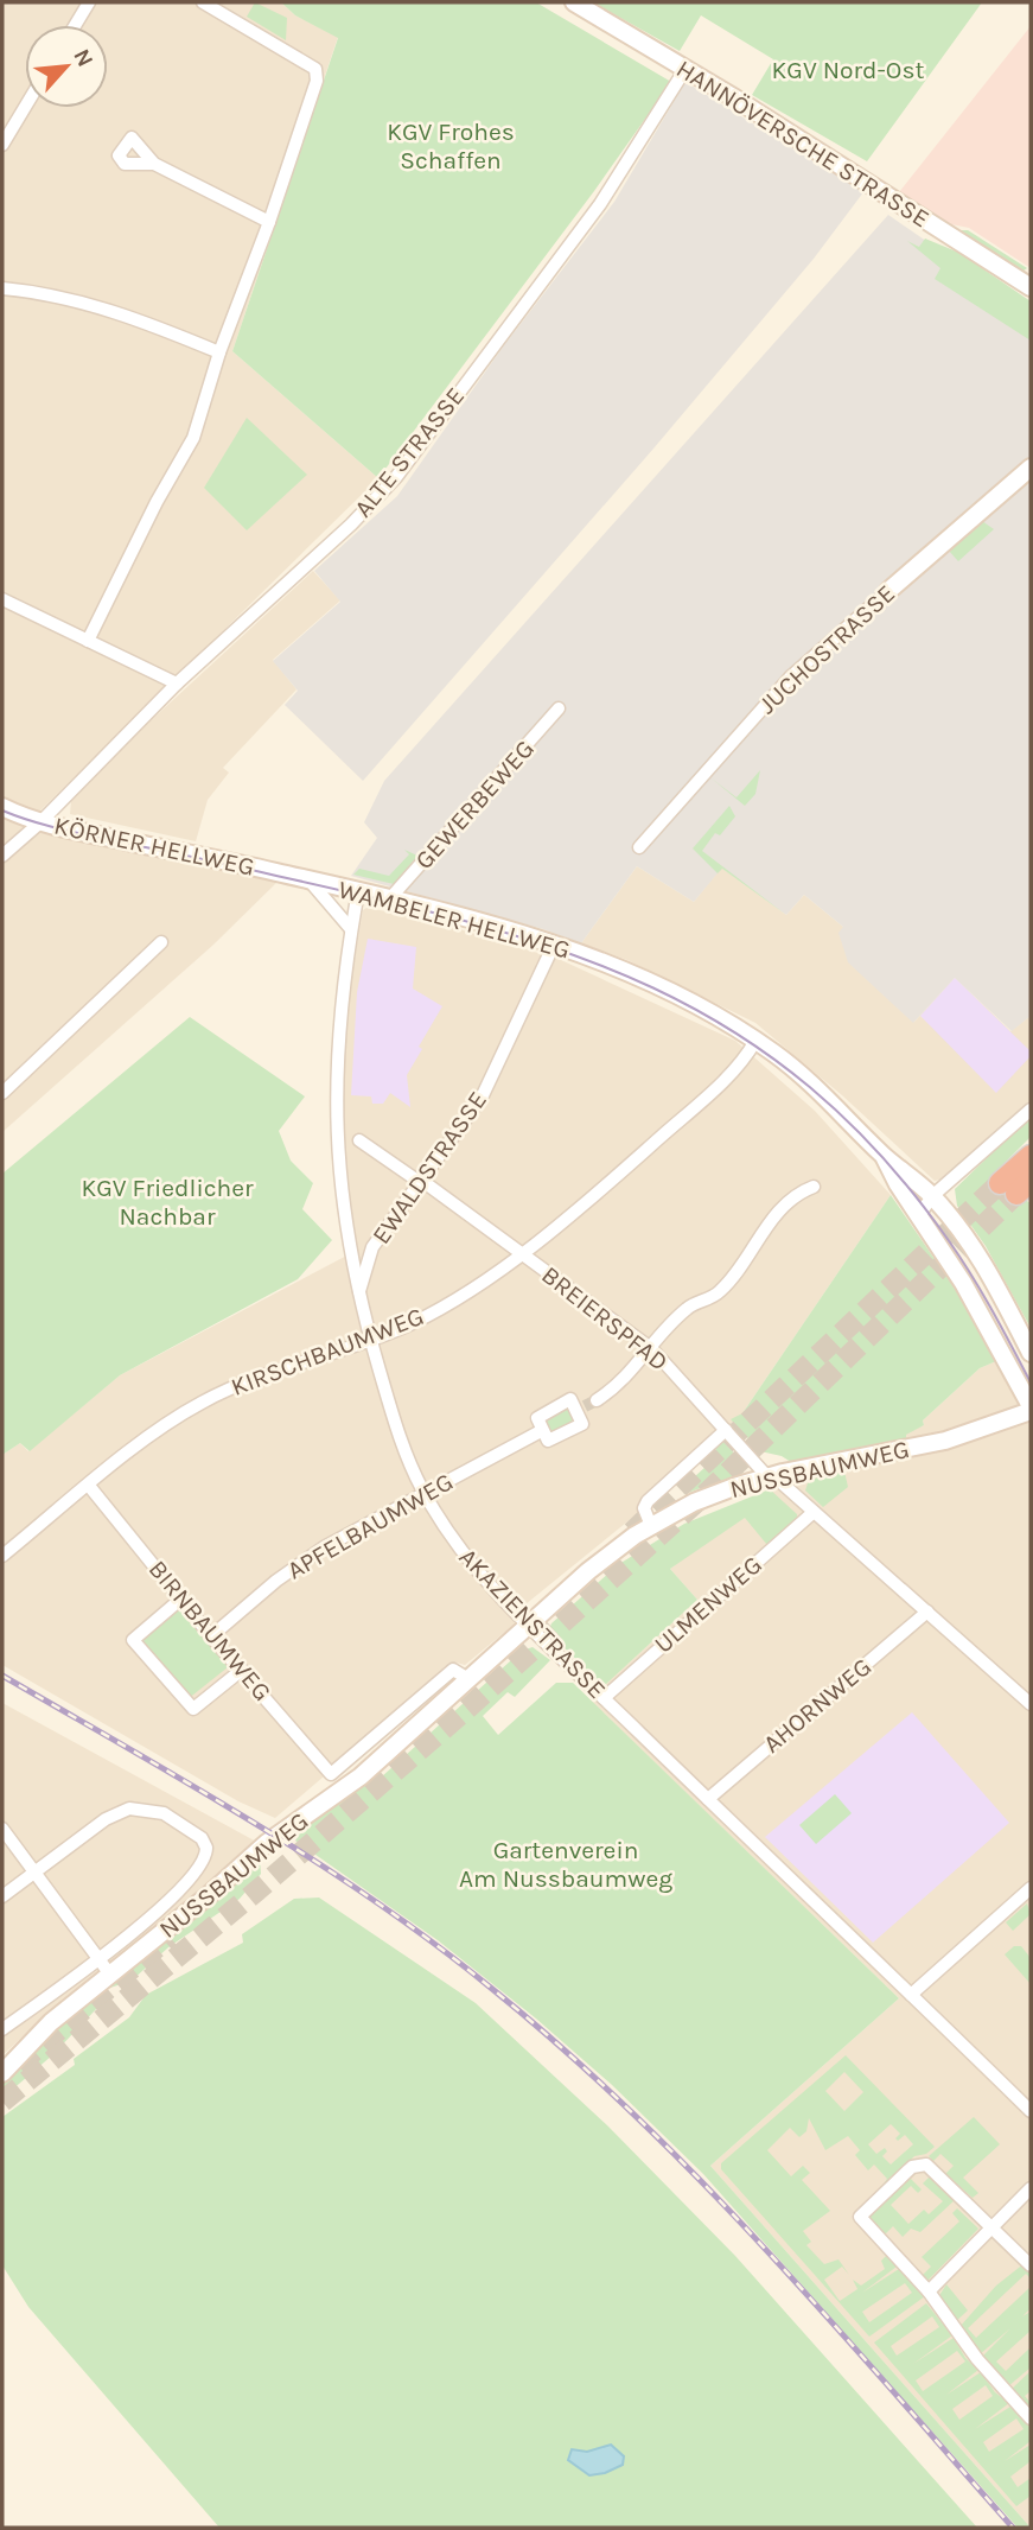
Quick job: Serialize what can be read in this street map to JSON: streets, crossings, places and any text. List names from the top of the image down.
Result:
{
  "streets": {
    "main road": [
      "HANNÖVERSCHE STRASSE",
      "JUCHOSTRASSE",
      "KÖRNER HELLWEG",
      "WAMBELER HELLWEG",
      "NUSSBAUMWEG"
    ],
    "street": [
      "ALTE STRASSE",
      "GEWERBEWEG",
      "EWALDSTRASSE",
      "BREIERSPFAD",
      "KIRSCHBAUMWEG",
      "APFELBAUMWEG",
      "ULMENWEG",
      "AKAZIENSTRASSE",
      "BIRNBAUMWEG",
      "AHORNWEG"
    ]
  },
  "crossings": [
    ["HANNÖVERSCHE STRASSE", "ALTE STRASSE"],
    ["ALTE STRASSE", "KÖRNER HELLWEG"],
    ["GEWERBEWEG", "WAMBELER HELLWEG"],
    ["KÖRNER HELLWEG", "WAMBELER HELLWEG"],
    ["WAMBELER HELLWEG", "EWALDSTRASSE"],
    ["WAMBELER HELLWEG", "KIRSCHBAUMWEG"],
    ["WAMBELER HELLWEG", "NUSSBAUMWEG"],
    ["WAMBELER HELLWEG", "AKAZIENSTRASSE"],
    ["EWALDSTRASSE", "BREIERSPFAD"],
    ["EWALDSTRASSE", "AKAZIENSTRASSE"],
    ["BREIERSPFAD", "KIRSCHBAUMWEG"],
    ["BREIERSPFAD", "NUSSBAUMWEG"],
    ["BREIERSPFAD", "APFELBAUMWEG"],
    ["BREIERSPFAD", "ULMENWEG"],
    ["BREIERSPFAD", "AHORNWEG"],
    ["KIRSCHBAUMWEG", "AKAZIENSTRASSE"],
    ["KIRSCHBAUMWEG", "BIRNBAUMWEG"],
    ["NUSSBAUMWEG", "AKAZIENSTRASSE"],
    ["NUSSBAUMWEG", "BIRNBAUMWEG"],
    ["APFELBAUMWEG", "AKAZIENSTRASSE"],
    ["APFELBAUMWEG", "BIRNBAUMWEG"],
    ["ULMENWEG", "AKAZIENSTRASSE"],
    ["AKAZIENSTRASSE", "AHORNWEG"]
  ],
  "parks": [
    "KGV Nord-Ost",
    "KGV Frohes Schaffen",
    "KGV Friedlicher Nachbar",
    "Gartenverein Am Nussbaumweg"
  ],
  "north": "top right"
}
